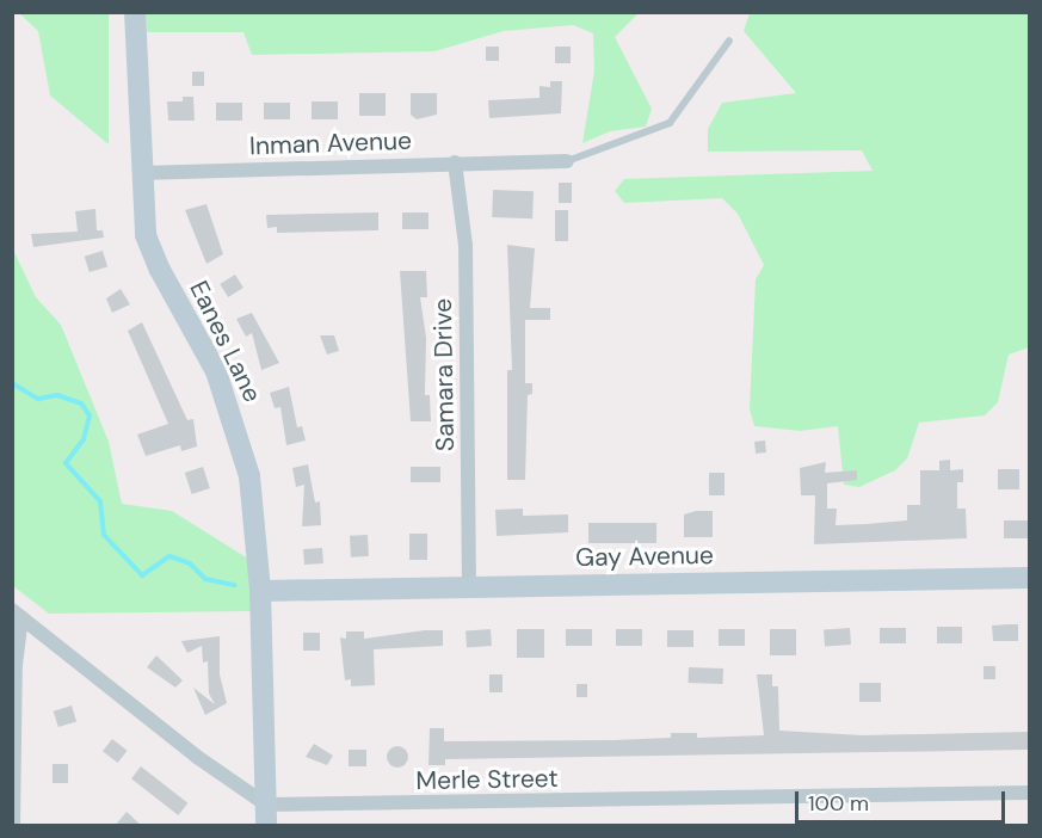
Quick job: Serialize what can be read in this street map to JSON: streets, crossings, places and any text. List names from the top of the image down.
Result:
{
  "streets": {
    "street": [
      "Inman Avenue",
      "Eanes Lane",
      "Samara Drive",
      "Gay Avenue",
      "Merle Street"
    ]
  },
  "crossings": [
    ["Inman Avenue", "Eanes Lane"],
    ["Inman Avenue", "Samara Drive"],
    ["Eanes Lane", "Gay Avenue"],
    ["Eanes Lane", "Merle Street"],
    ["Samara Drive", "Gay Avenue"]
  ],
  "scale_bar": "100 m"
}
